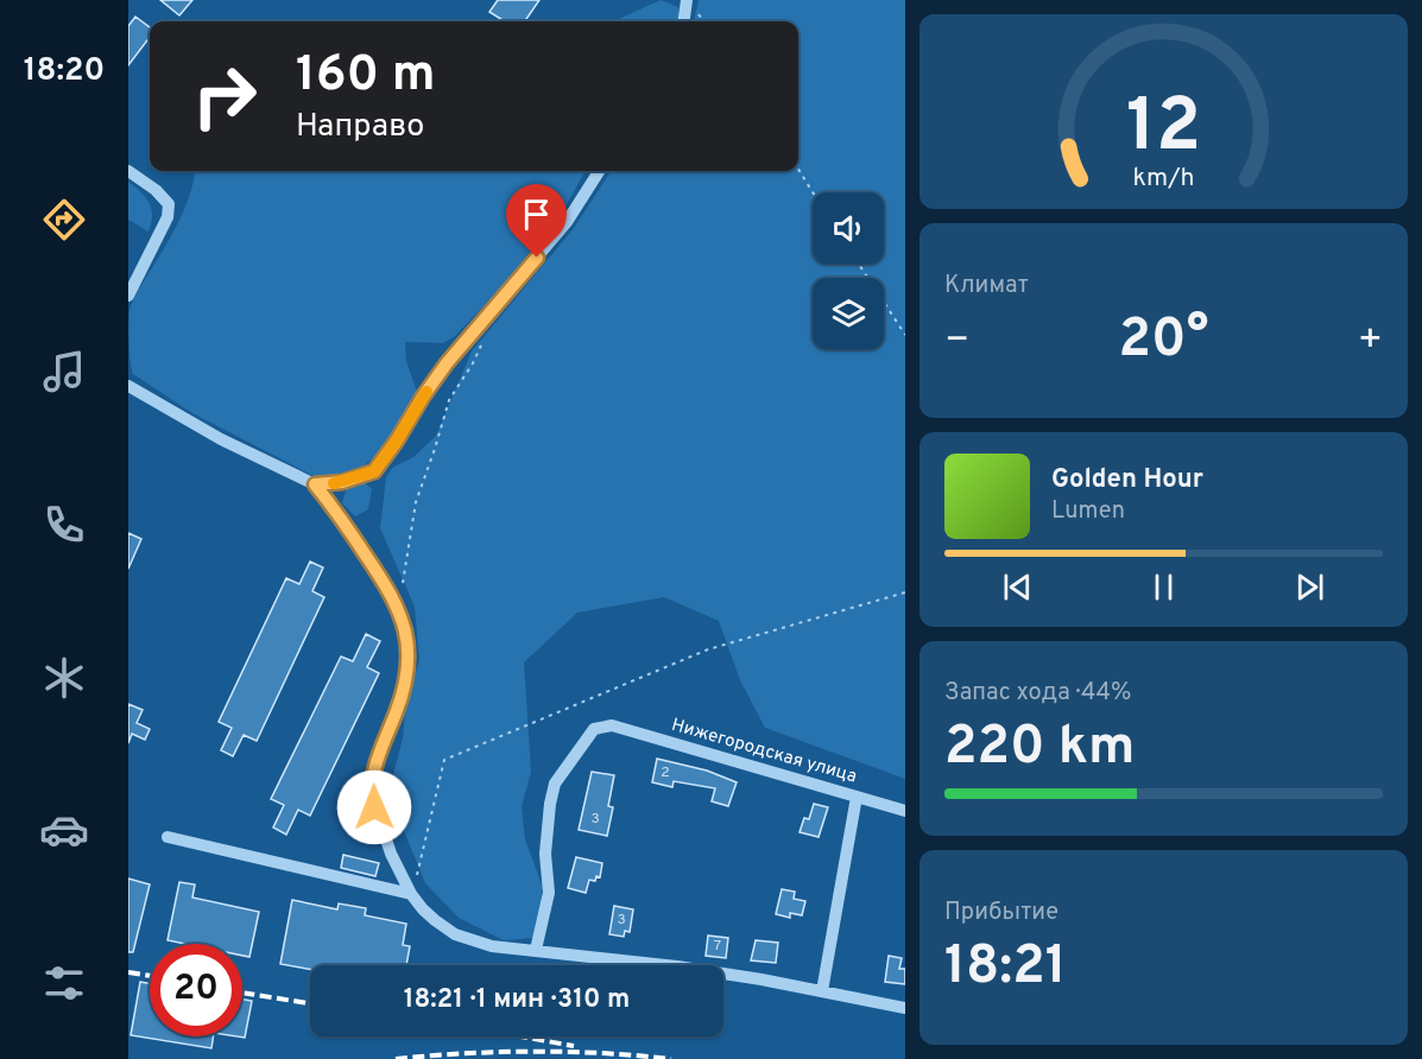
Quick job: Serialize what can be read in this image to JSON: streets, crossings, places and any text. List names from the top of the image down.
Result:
{
  "streets": {
    "street": ["Нижегородская улица"]
  },
  "house_numbers": [
    "2",
    "3",
    "3",
    "7"
  ],
  "page": {
    "tabs": "18:20",
    "turn": ["160 m", "Направо"],
    "tile": [
      "Климат",
      ["Запас хода · 44%", "220 km"],
      ["Прибытие", "18:21"]
    ],
    "heat": ["−", "20°", "+"],
    "song": ["Golden Hour", "Lumen"],
    "limit": "20",
    "trip": "18:21 · 1 мин · 310 m",
    "gauge": ["12", "km/h"]
  }
}
